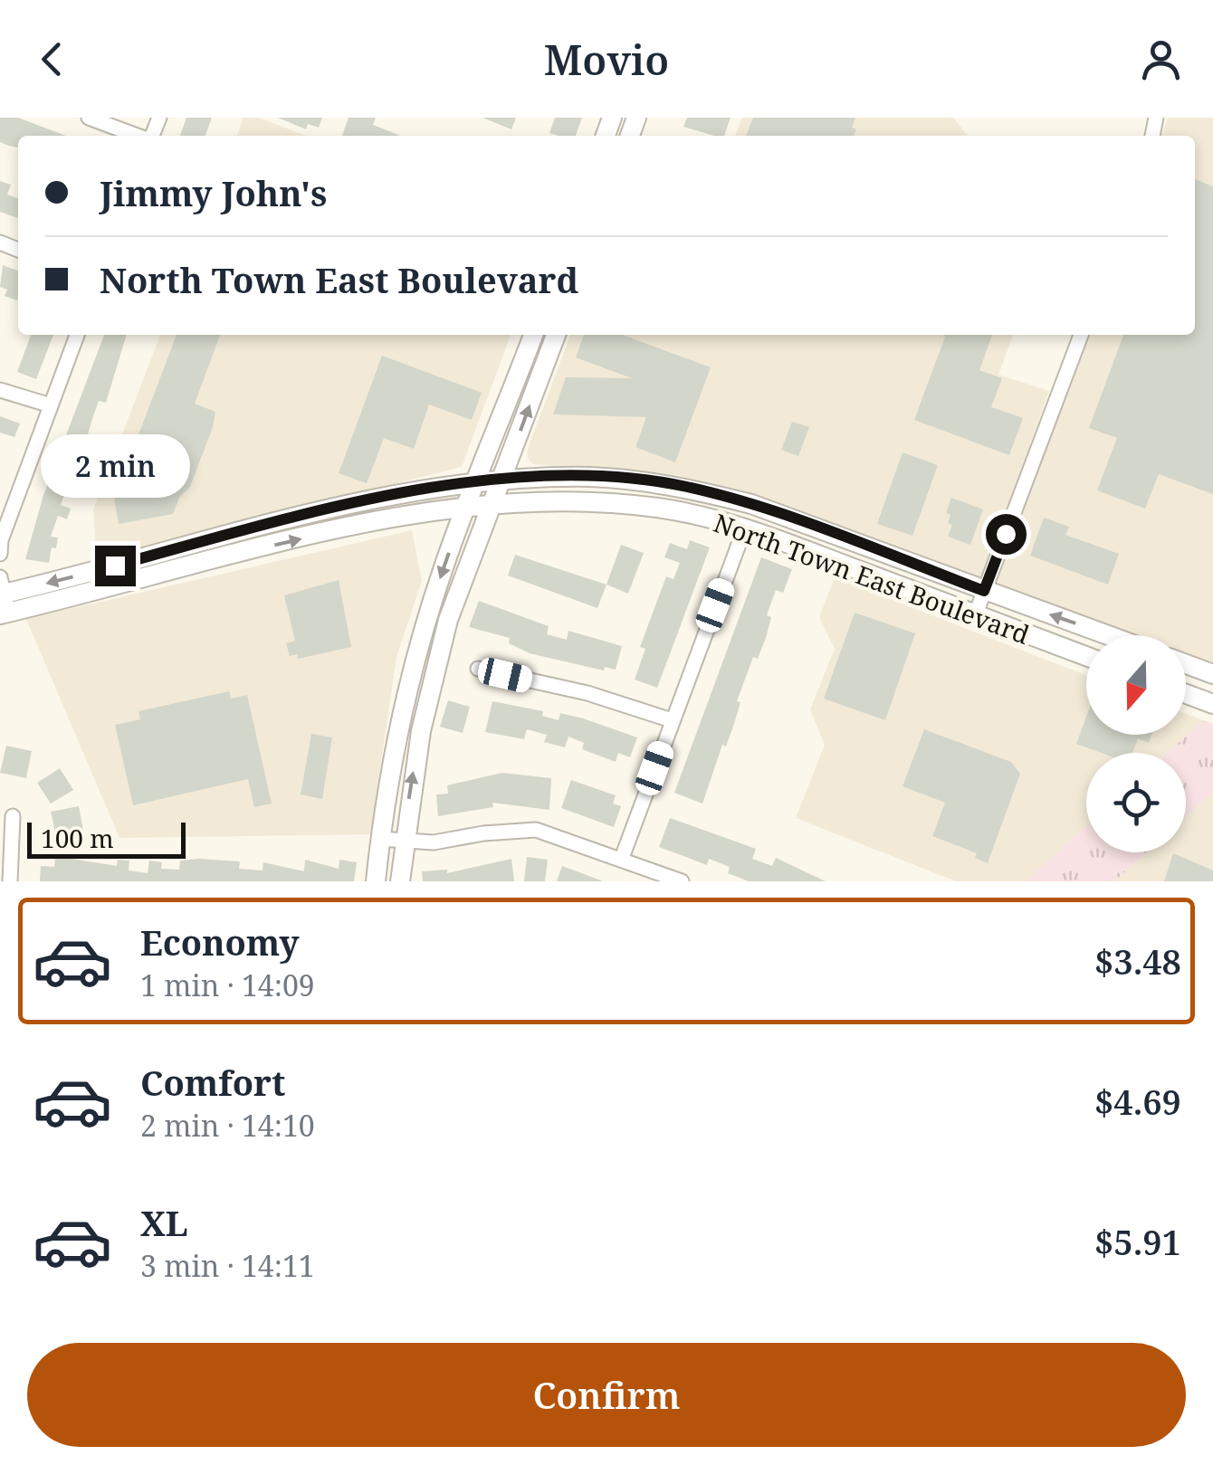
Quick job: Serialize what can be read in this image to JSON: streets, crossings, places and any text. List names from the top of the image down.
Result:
{
  "streets": {
    "main road": ["North Town East Boulevard"]
  },
  "scale_bar": "100 m",
  "north": "bottom",
  "page": {
    "header": "Movio",
    "banner": ["Jimmy John's", "North Town East Boulevard"],
    "bubble": "2 min",
    "scale": "100 m",
    "list": [
      {
        "name": "Economy",
        "note": "1 min · 14:09",
        "value": "$3.48"
      },
      {
        "name": "Comfort",
        "note": "2 min · 14:10",
        "value": "$4.69"
      },
      {
        "name": "XL",
        "note": "3 min · 14:11",
        "value": "$5.91"
      }
    ],
    "buttons": "Confirm"
  }
}
